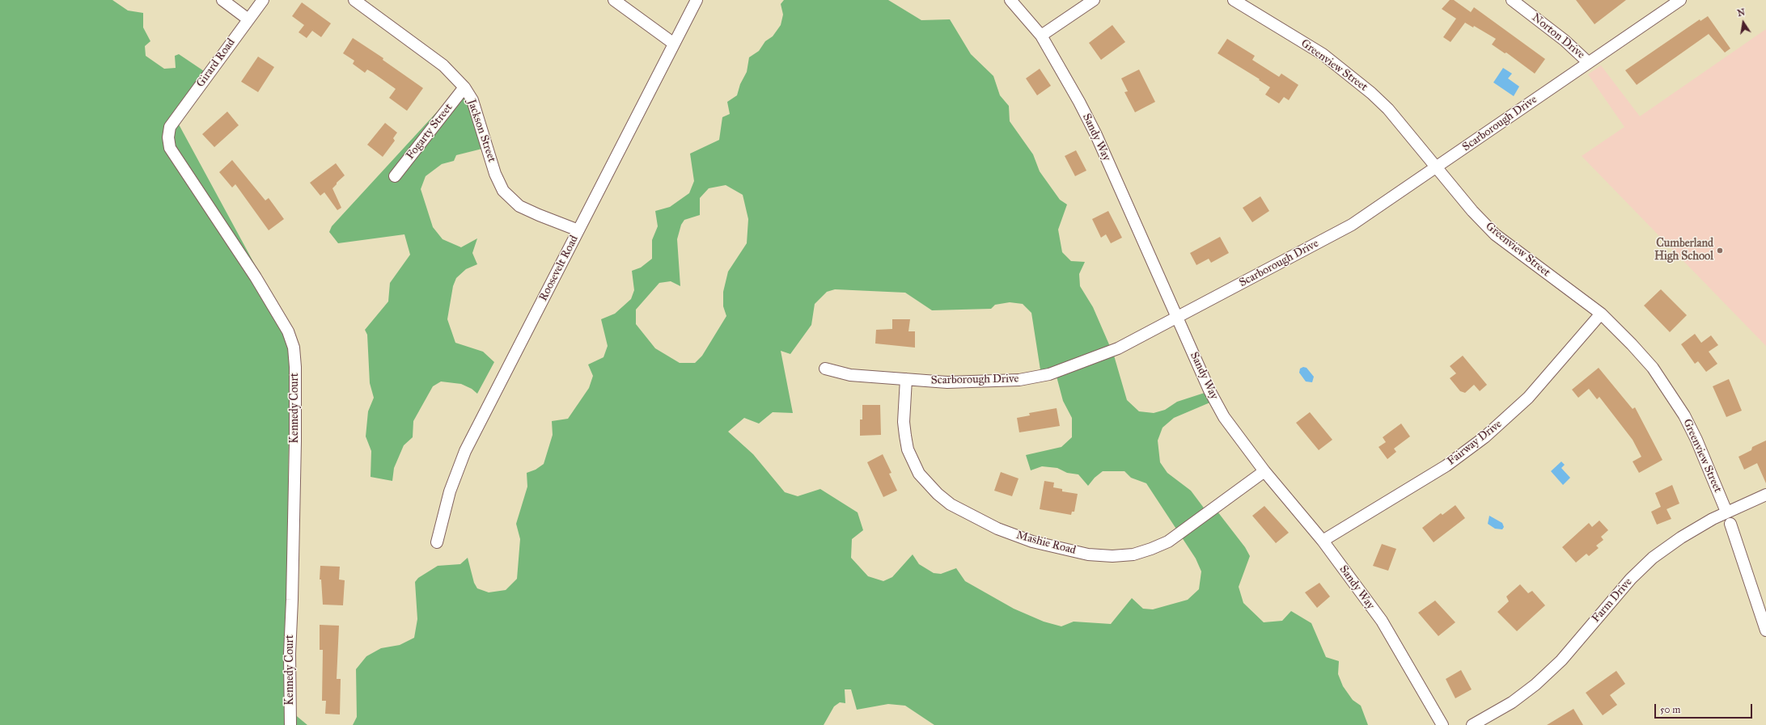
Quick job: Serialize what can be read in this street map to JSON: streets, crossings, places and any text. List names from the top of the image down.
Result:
{
  "streets": {
    "street": [
      "Norton Drive",
      "Girard Road",
      "Greenview Street",
      "Scarborough Drive",
      "Jackson Street",
      "Fogarty Street",
      "Sandy Way",
      "Roosevelt Road",
      "Kennedy Court",
      "Fairway Drive",
      "Mashie Road",
      "Farm Drive"
    ]
  },
  "crossings": [
    ["Norton Drive", "Scarborough Drive"],
    ["Girard Road", "Kennedy Court"],
    ["Greenview Street", "Scarborough Drive"],
    ["Greenview Street", "Fairway Drive"],
    ["Greenview Street", "Farm Drive"],
    ["Scarborough Drive", "Sandy Way"],
    ["Scarborough Drive", "Mashie Road"],
    ["Jackson Street", "Fogarty Street"],
    ["Jackson Street", "Roosevelt Road"],
    ["Sandy Way", "Fairway Drive"],
    ["Sandy Way", "Mashie Road"]
  ],
  "places": ["Cumberland High School"],
  "scale_bar": "50 m",
  "north": "top"
}
